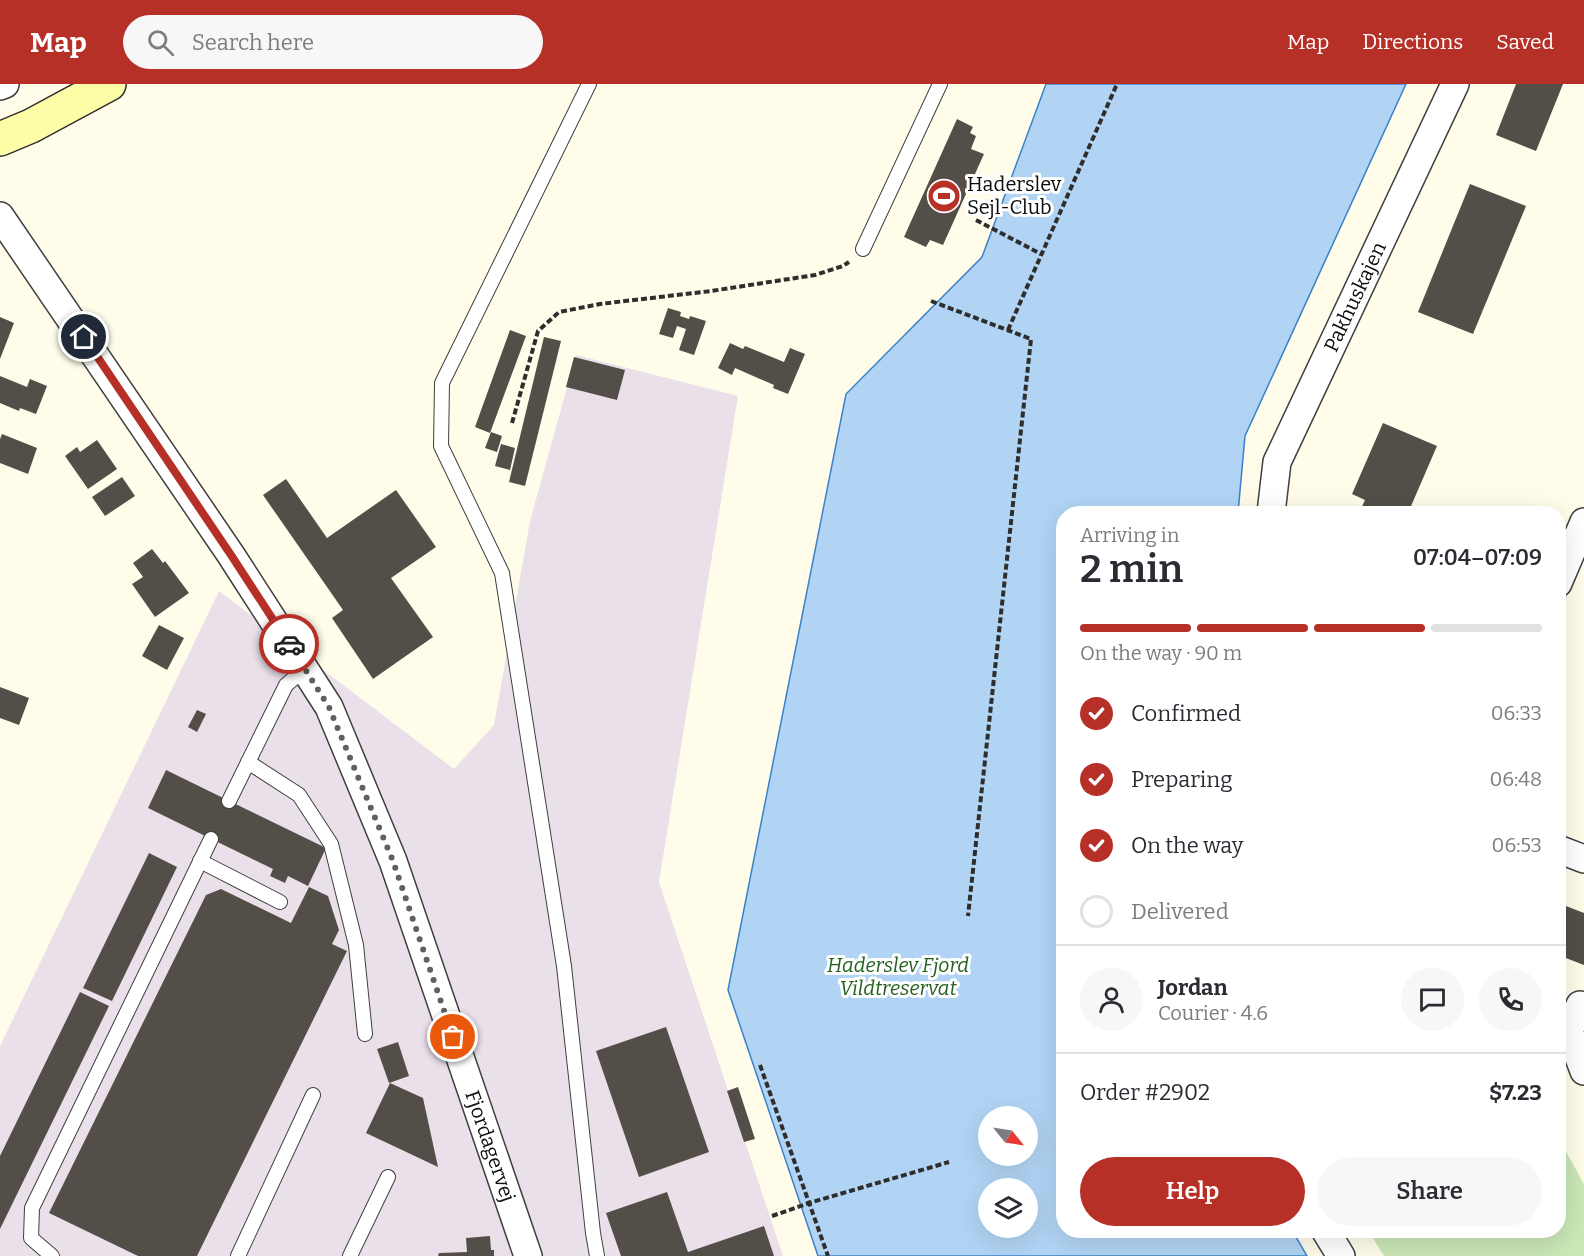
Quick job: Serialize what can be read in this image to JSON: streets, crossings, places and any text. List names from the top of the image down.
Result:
{
  "streets": {
    "street": ["Pakhuskajen", "Fjordagervej"]
  },
  "parks": ["Haderslev Fjord Vildtreservat"],
  "places": {
    "sports": ["Haderslev Sejl-Club"]
  },
  "north": "bottom right",
  "page": {
    "header": "Map",
    "search": "Search here",
    "nav": ["Map", "Directions", "Saved"],
    "heading": ["2 min", "Arriving in", "07:04–07:09"],
    "panel": [
      "Jordan",
      "Courier · 4.6",
      "Order #2902",
      "$7.23"
    ],
    "bar": "On the way · 90 m",
    "list": [
      ["Confirmed", "06:33"],
      ["Preparing", "06:48"],
      ["On the way", "06:53"],
      "Delivered"
    ],
    "buttons": ["Help", "Share"]
  }
}
